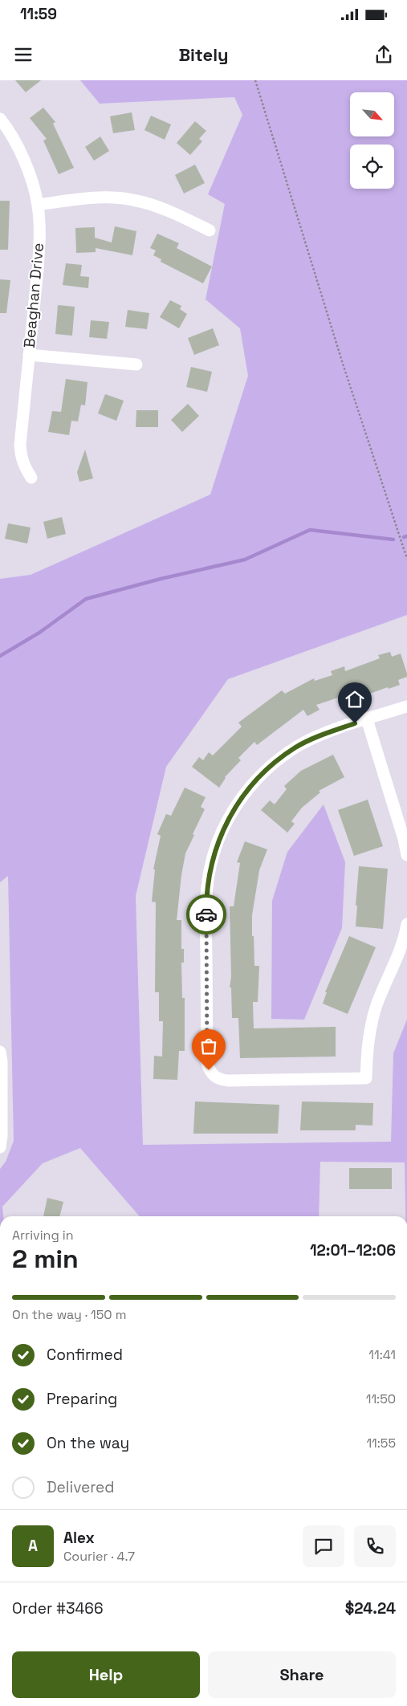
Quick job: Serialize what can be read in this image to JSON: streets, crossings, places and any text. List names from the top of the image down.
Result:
{
  "streets": {
    "street": ["Beaghan Drive"]
  },
  "north": "bottom right",
  "page": {
    "status": "11:59",
    "header": "Bitely",
    "heading": ["2 min", "Arriving in", "12:01–12:06"],
    "panel": [
      "Alex",
      "Courier · 4.7",
      "Order #3466",
      "$24.24"
    ],
    "bar": "On the way · 150 m",
    "list": [
      ["Confirmed", "11:41"],
      ["Preparing", "11:50"],
      ["On the way", "11:55"],
      "Delivered"
    ],
    "round": "A",
    "buttons": ["Help", "Share"]
  }
}
